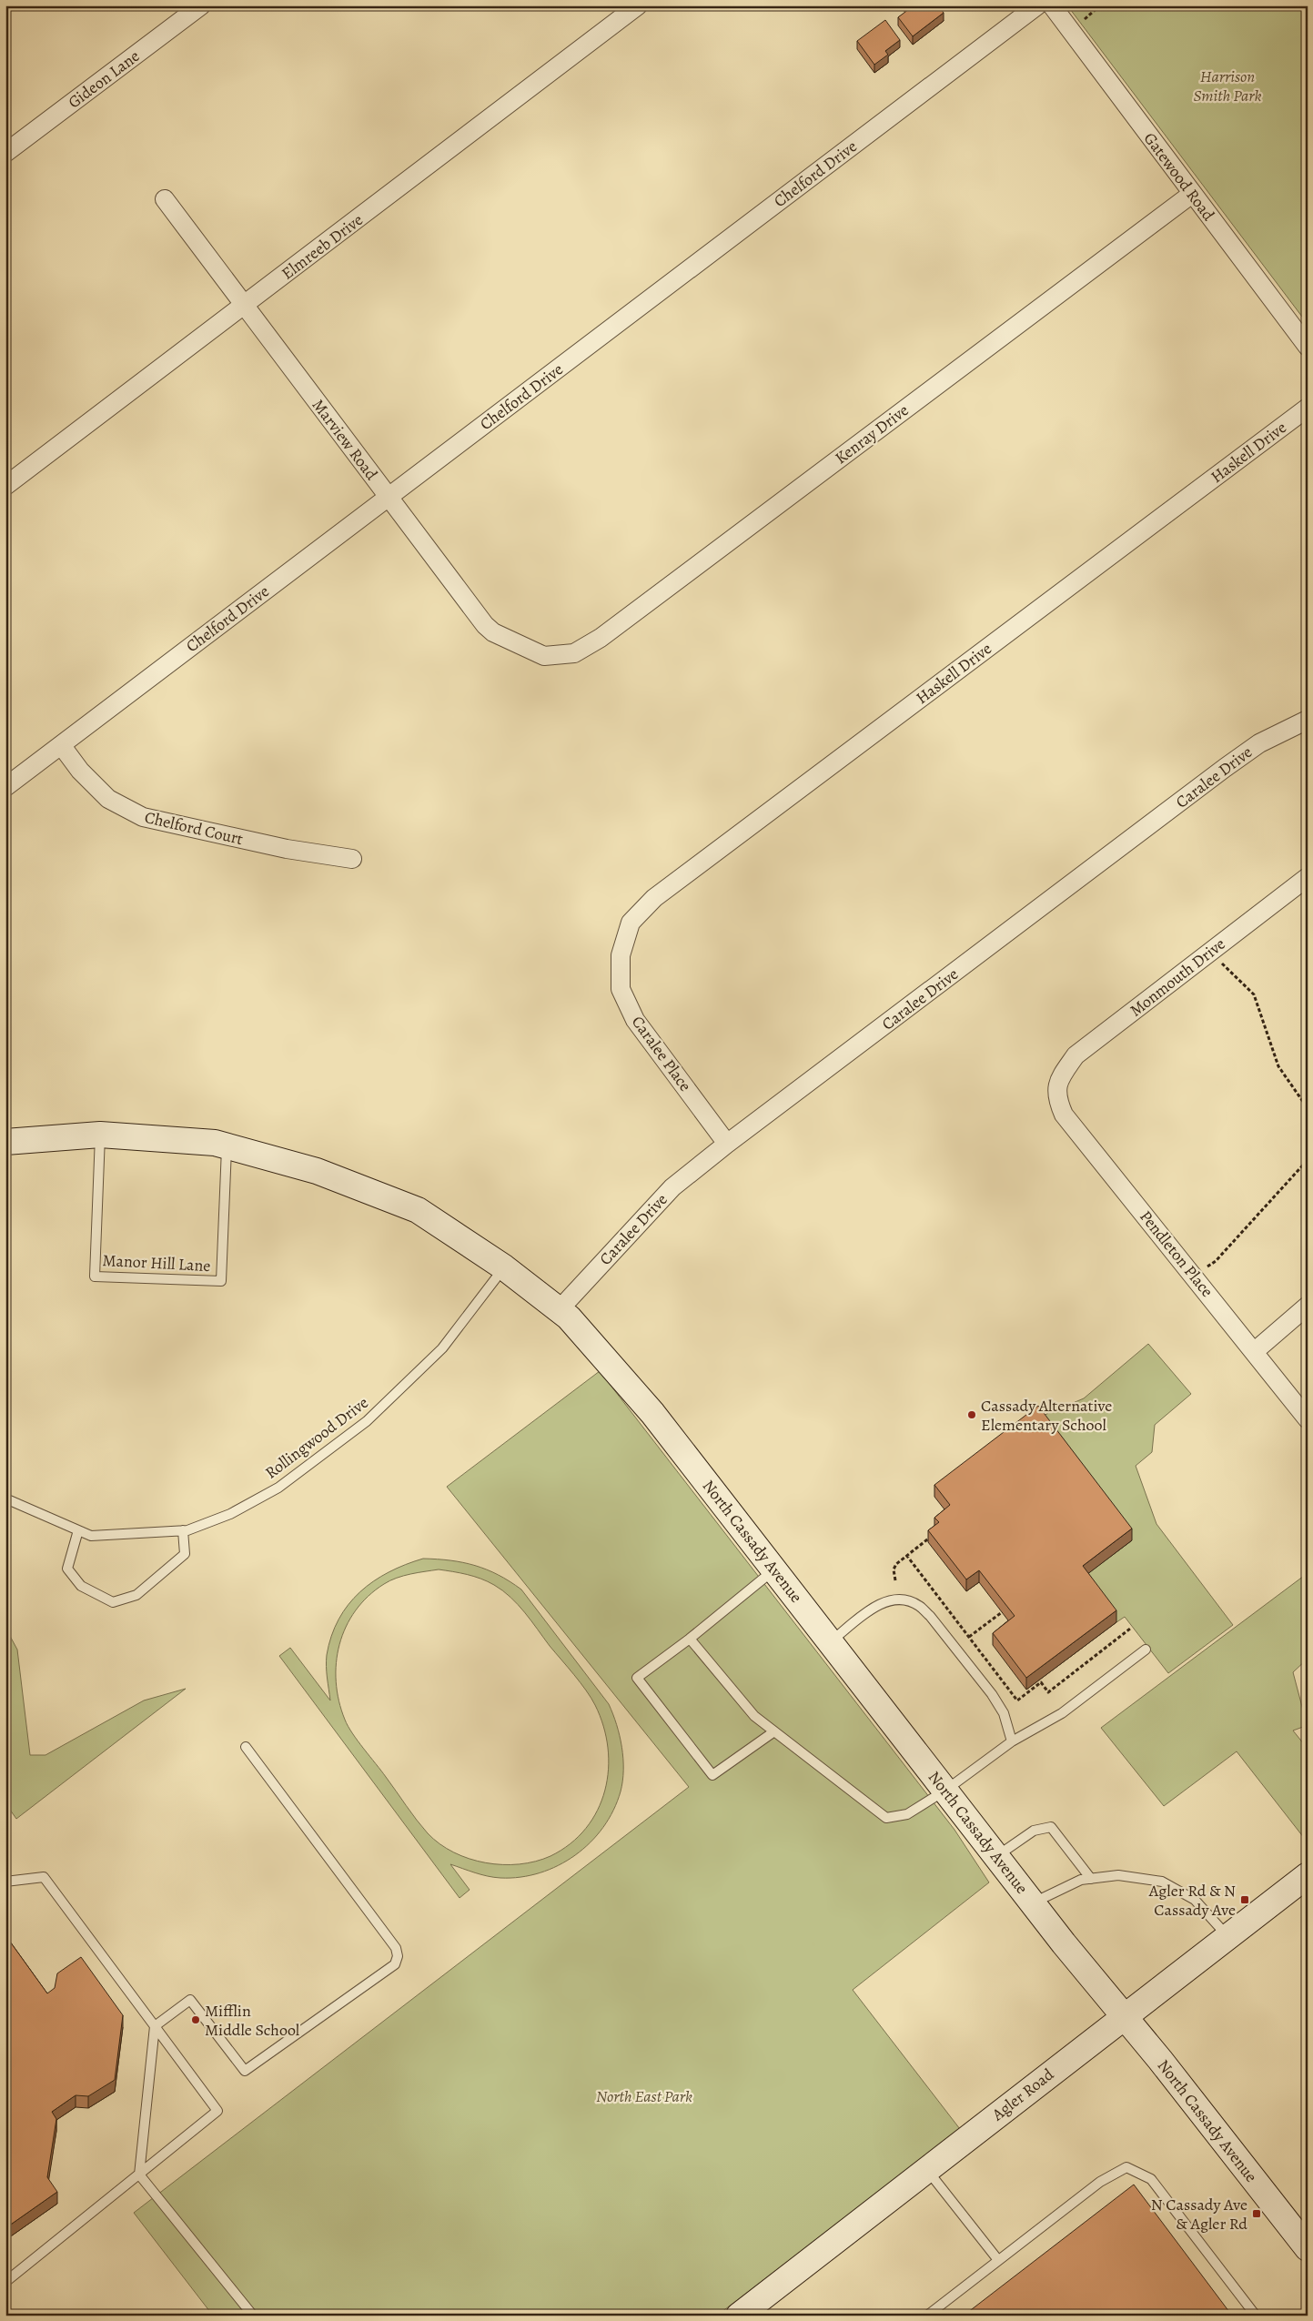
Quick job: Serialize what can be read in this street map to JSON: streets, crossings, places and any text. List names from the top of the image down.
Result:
{
  "streets": {
    "main road": ["North Cassady Avenue", "Agler Road"],
    "street": [
      "Gideon Lane",
      "Chelford Drive",
      "Gatewood Road",
      "Elmreeb Drive",
      "Kenray Drive",
      "Marview Road",
      "Haskell Drive",
      "Caralee Drive",
      "Chelford Court",
      "Monmouth Drive",
      "Caralee Place",
      "Pendleton Place"
    ],
    "lane": ["Manor Hill Lane", "Rollingwood Drive"]
  },
  "crossings": [
    ["Chelford Drive", "Marview Road"],
    ["Chelford Drive", "Chelford Court"],
    ["Gatewood Road", "Kenray Drive"],
    ["Elmreeb Drive", "Marview Road"],
    ["Kenray Drive", "Marview Road"],
    ["Haskell Drive", "Caralee Place"],
    ["Caralee Drive", "Caralee Place"],
    ["Caralee Drive", "North Cassady Avenue"],
    ["Monmouth Drive", "Pendleton Place"],
    ["Manor Hill Lane", "North Cassady Avenue"],
    ["Rollingwood Drive", "North Cassady Avenue"],
    ["North Cassady Avenue", "Agler Road"]
  ],
  "parks": ["Harrison Smith Park", "North East Park"],
  "places": {
    "other": ["Cassady Alternative Elementary School", "Mifflin Middle School"],
    "transit": ["Agler Rd & N Cassady Ave", "N Cassady Ave & Agler Rd"]
  }
}
